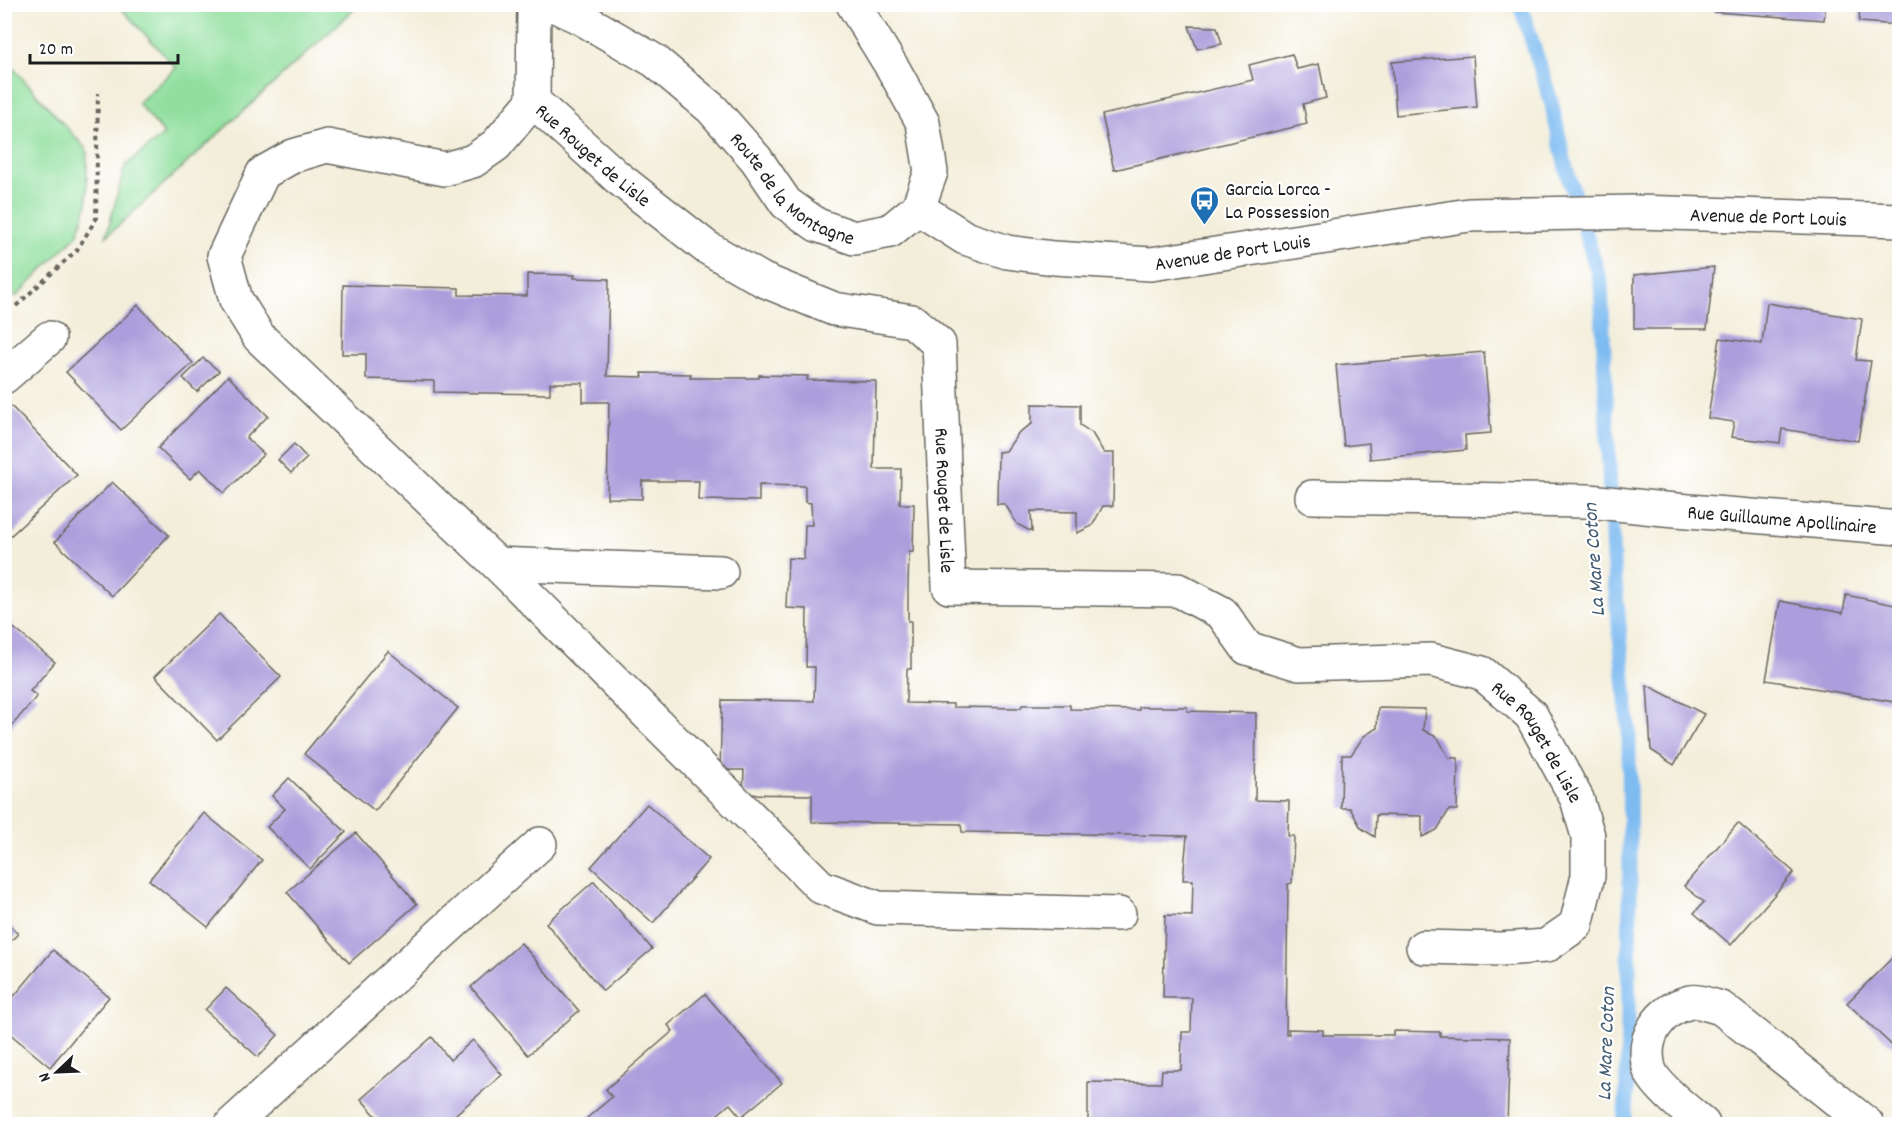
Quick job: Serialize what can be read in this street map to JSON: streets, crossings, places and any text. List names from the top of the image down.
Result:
{
  "streets": {
    "street": [
      "Rue Rouget de Lisle",
      "Route de la Montagne",
      "Avenue de Port Louis",
      "Rue Guillaume Apollinaire"
    ]
  },
  "crossings": [
    ["Route de la Montagne", "Avenue de Port Louis"]
  ],
  "water": ["La Mare Coton"],
  "places": {
    "bus stop": ["Garcia Lorca - La Possession"]
  },
  "scale_bar": "20 m",
  "north": "bottom left"
}
